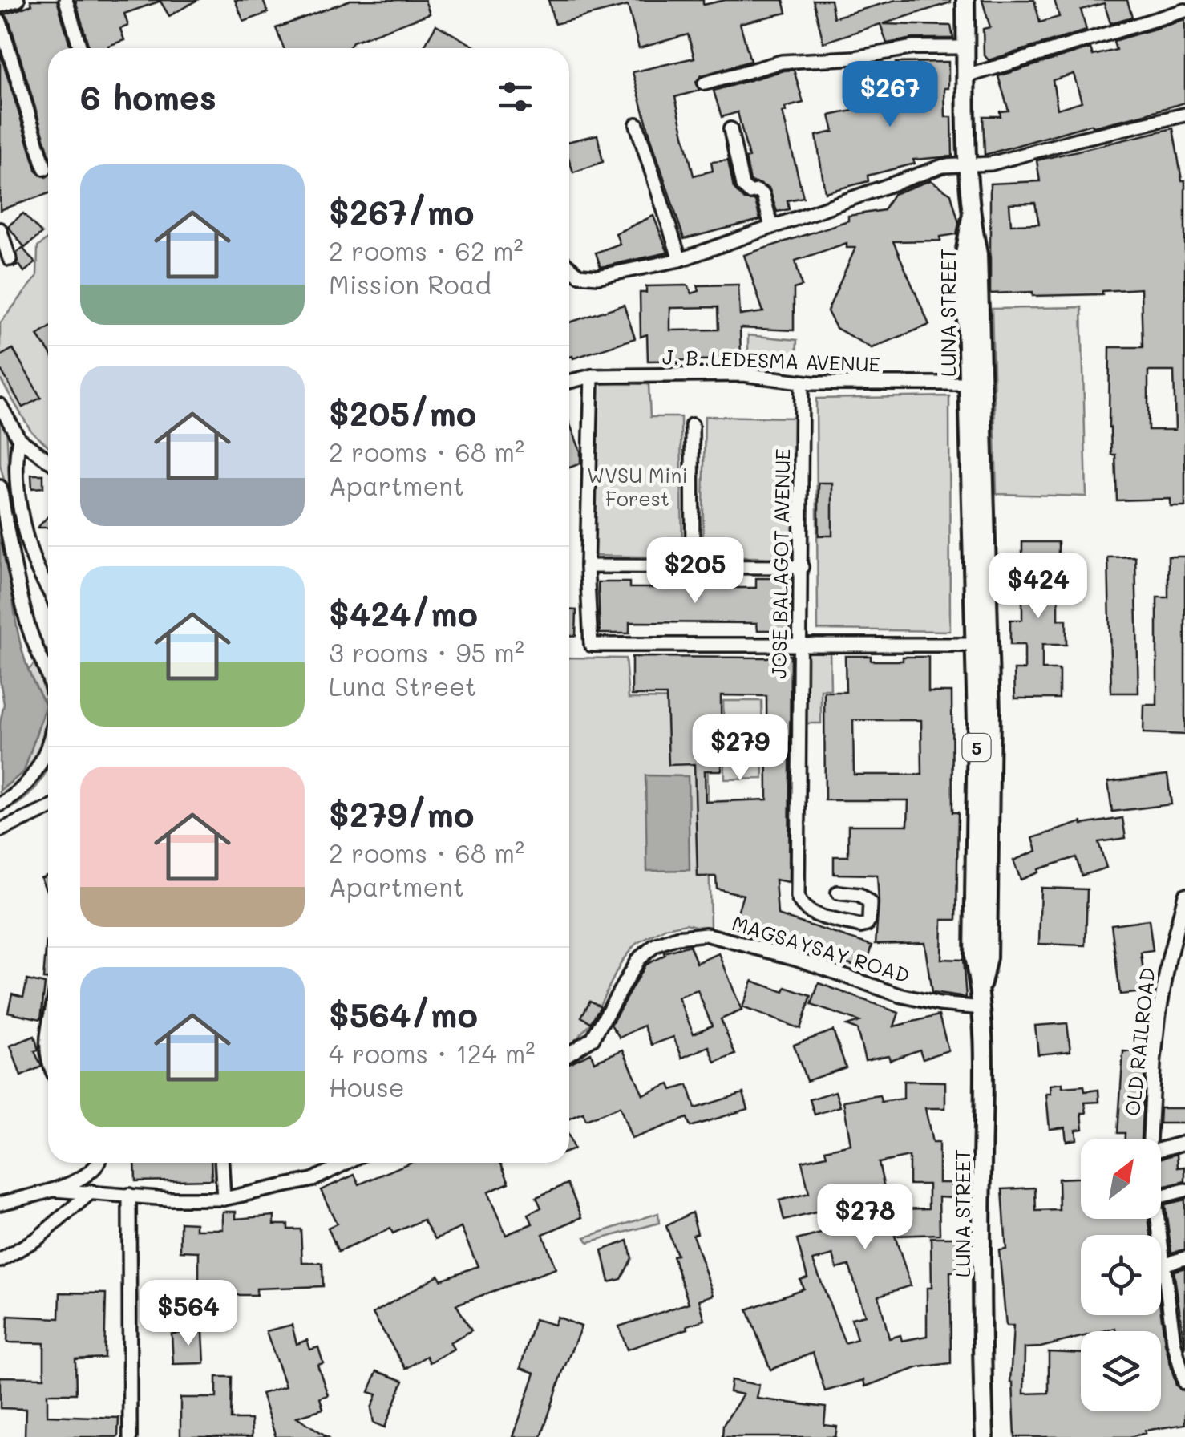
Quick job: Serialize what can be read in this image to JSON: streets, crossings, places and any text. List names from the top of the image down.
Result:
{
  "streets": {
    "main road": ["LUNA STREET", "5"],
    "street": [
      "J. B. LEDESMA AVENUE",
      "JOSE BALAGOT AVENUE",
      "MAGSAYSAY ROAD",
      "OLD RAILROAD"
    ]
  },
  "crossings": [
    ["LUNA STREET", "J. B. LEDESMA AVENUE"],
    ["LUNA STREET", "5"],
    ["LUNA STREET", "MAGSAYSAY ROAD"],
    ["J. B. LEDESMA AVENUE", "JOSE BALAGOT AVENUE"]
  ],
  "parks": ["WVSU Mini Forest"],
  "north": "top right",
  "page": {
    "heading": "6 homes",
    "price": [
      "$267",
      "$205",
      "$424",
      "$279",
      "$278",
      "$564"
    ],
    "list": [
      {
        "name": "$267/mo",
        "note": "2 rooms · 62 m² · Mission Road"
      },
      {
        "name": "$205/mo",
        "note": "2 rooms · 68 m² · Apartment"
      },
      {
        "name": "$424/mo",
        "note": "3 rooms · 95 m² · Luna Street"
      },
      {
        "name": "$279/mo",
        "note": "2 rooms · 68 m² · Apartment"
      },
      {
        "name": "$564/mo",
        "note": "4 rooms · 124 m² · House"
      }
    ]
  }
}
